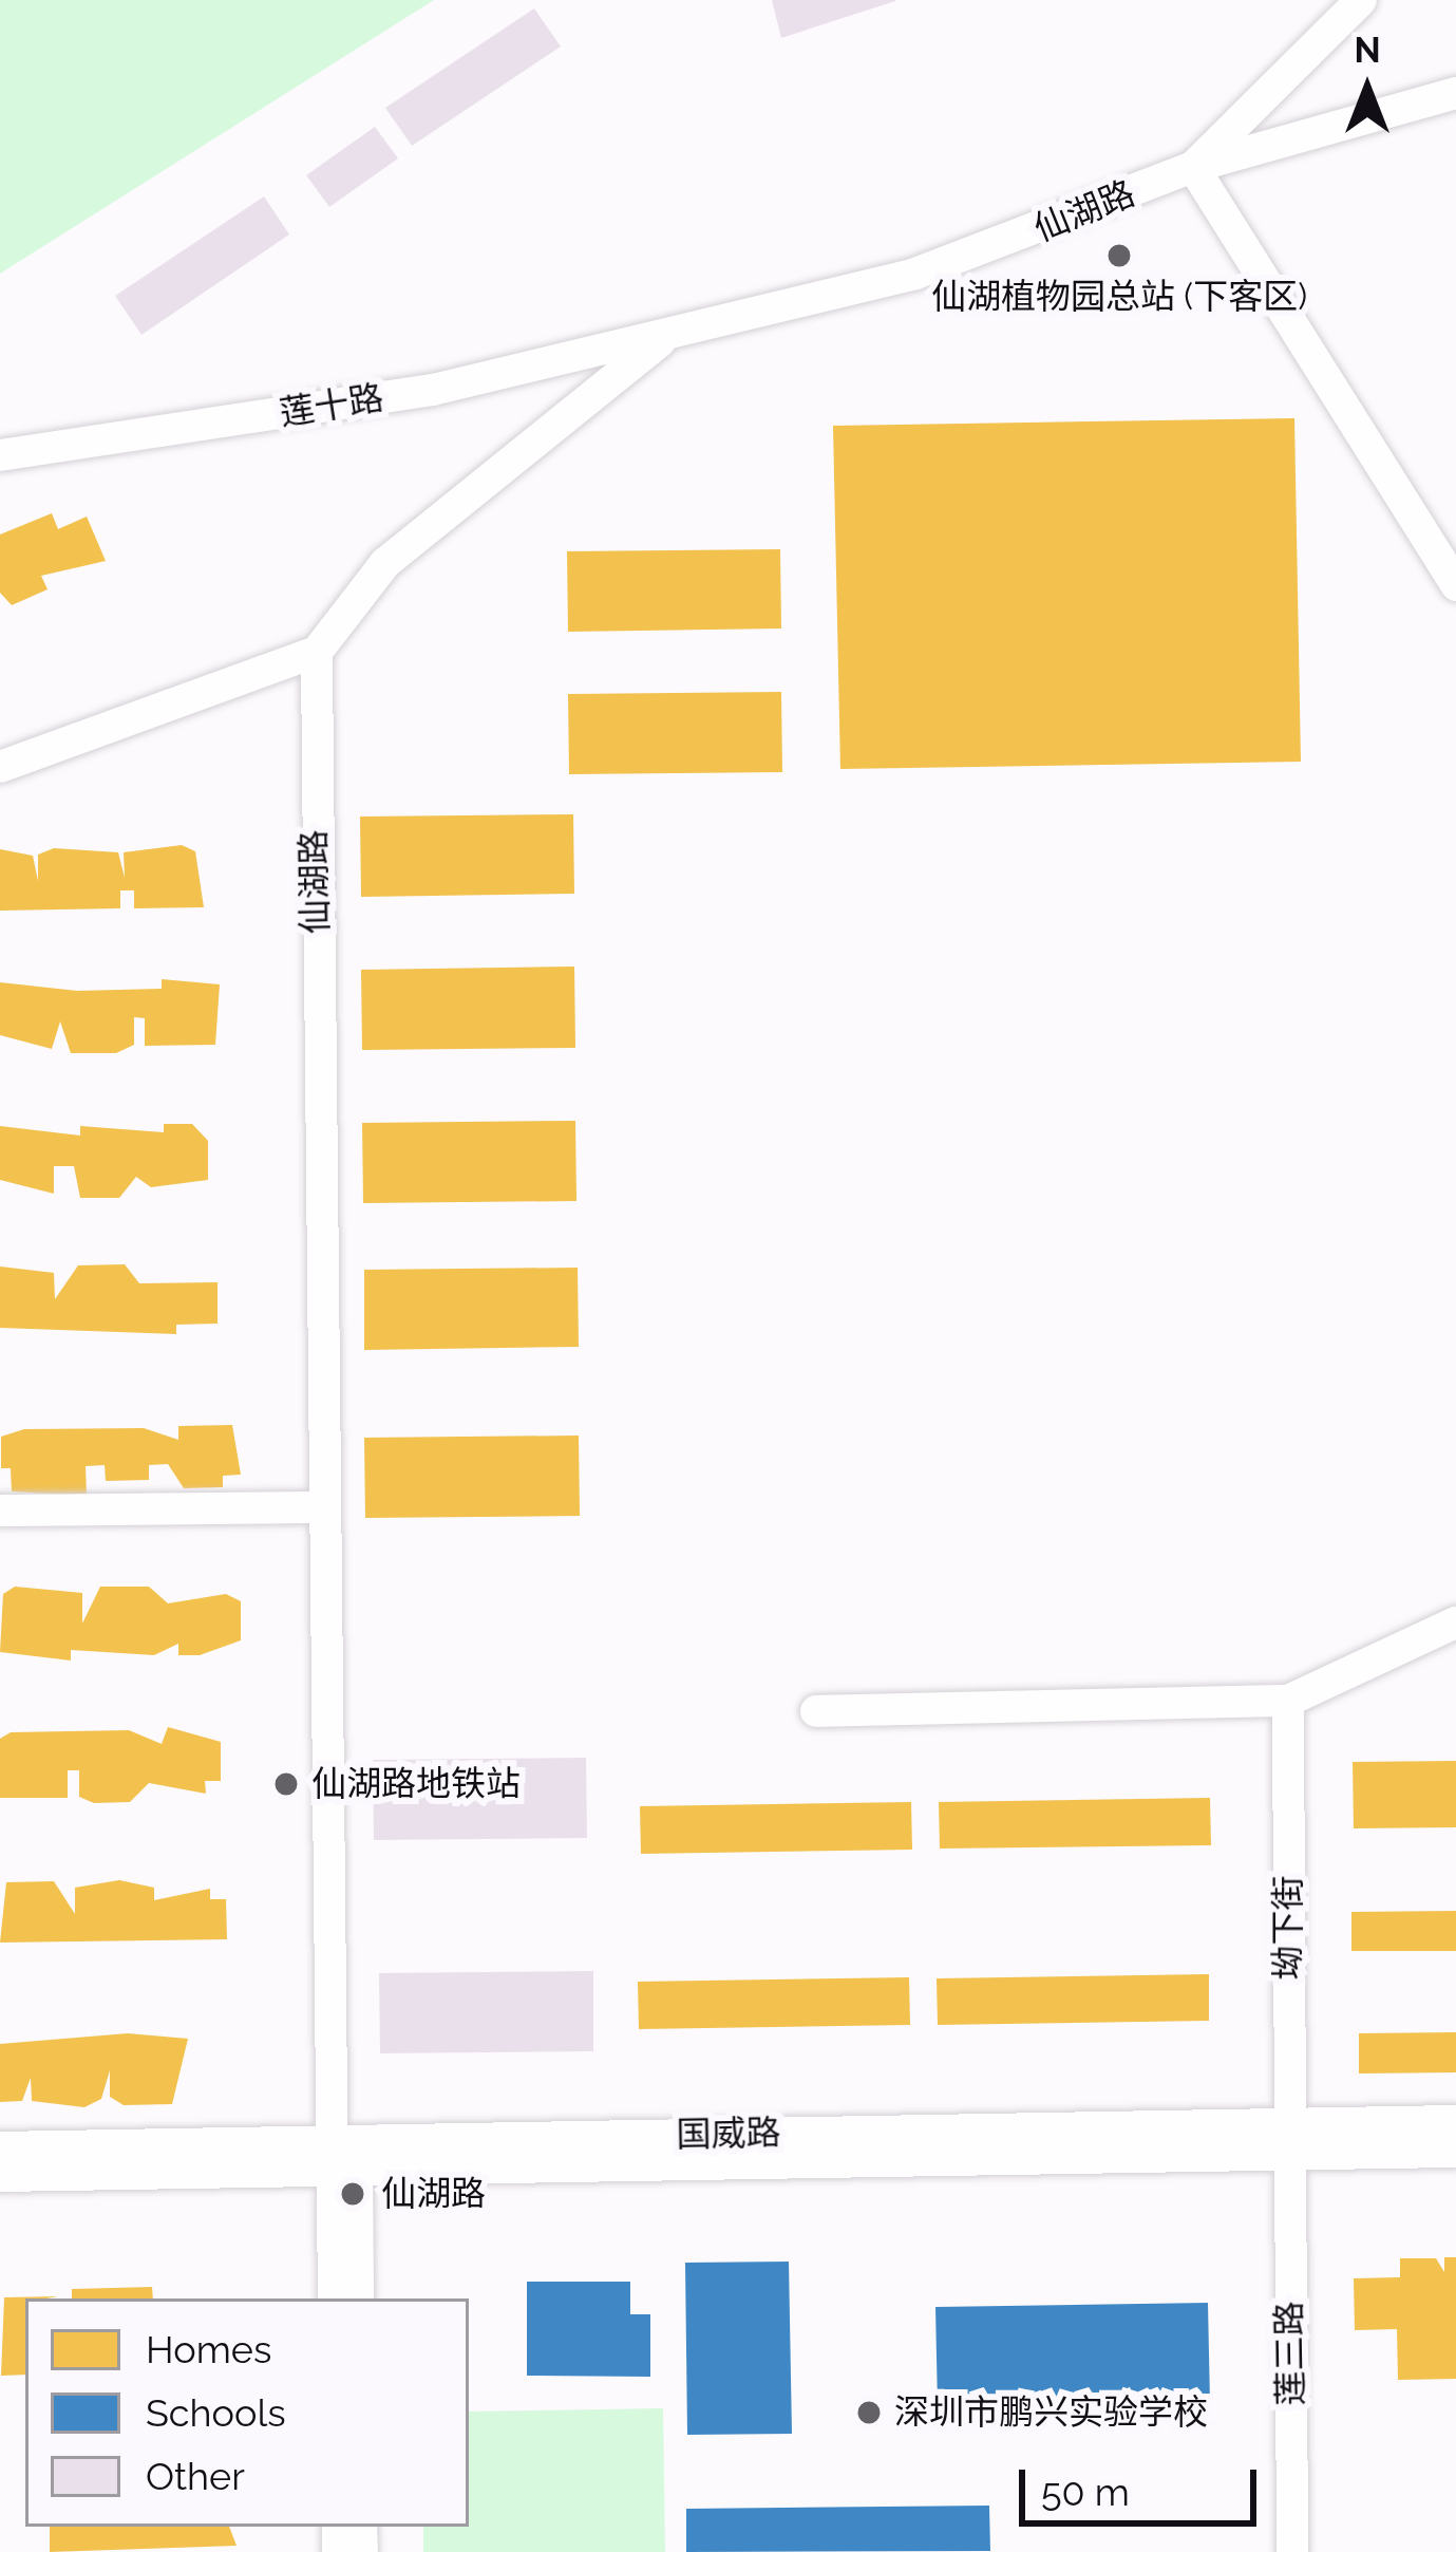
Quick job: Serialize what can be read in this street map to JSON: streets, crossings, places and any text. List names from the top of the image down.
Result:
{
  "streets": {
    "street": [
      "仙湖路",
      "莲十路",
      "坳下街",
      "国威路",
      "莲三路"
    ]
  },
  "crossings": [
    ["仙湖路", "莲十路"],
    ["仙湖路", "国威路"],
    ["坳下街", "国威路"],
    ["坳下街", "莲三路"],
    ["国威路", "莲三路"]
  ],
  "places": [
    "仙湖植物园总站 (下客区)",
    "仙湖路地铁站",
    "仙湖路",
    "深圳市鹏兴实验学校"
  ],
  "legend": ["Homes", "Schools", "Other"],
  "scale_bar": "50 m",
  "north": "top"
}
